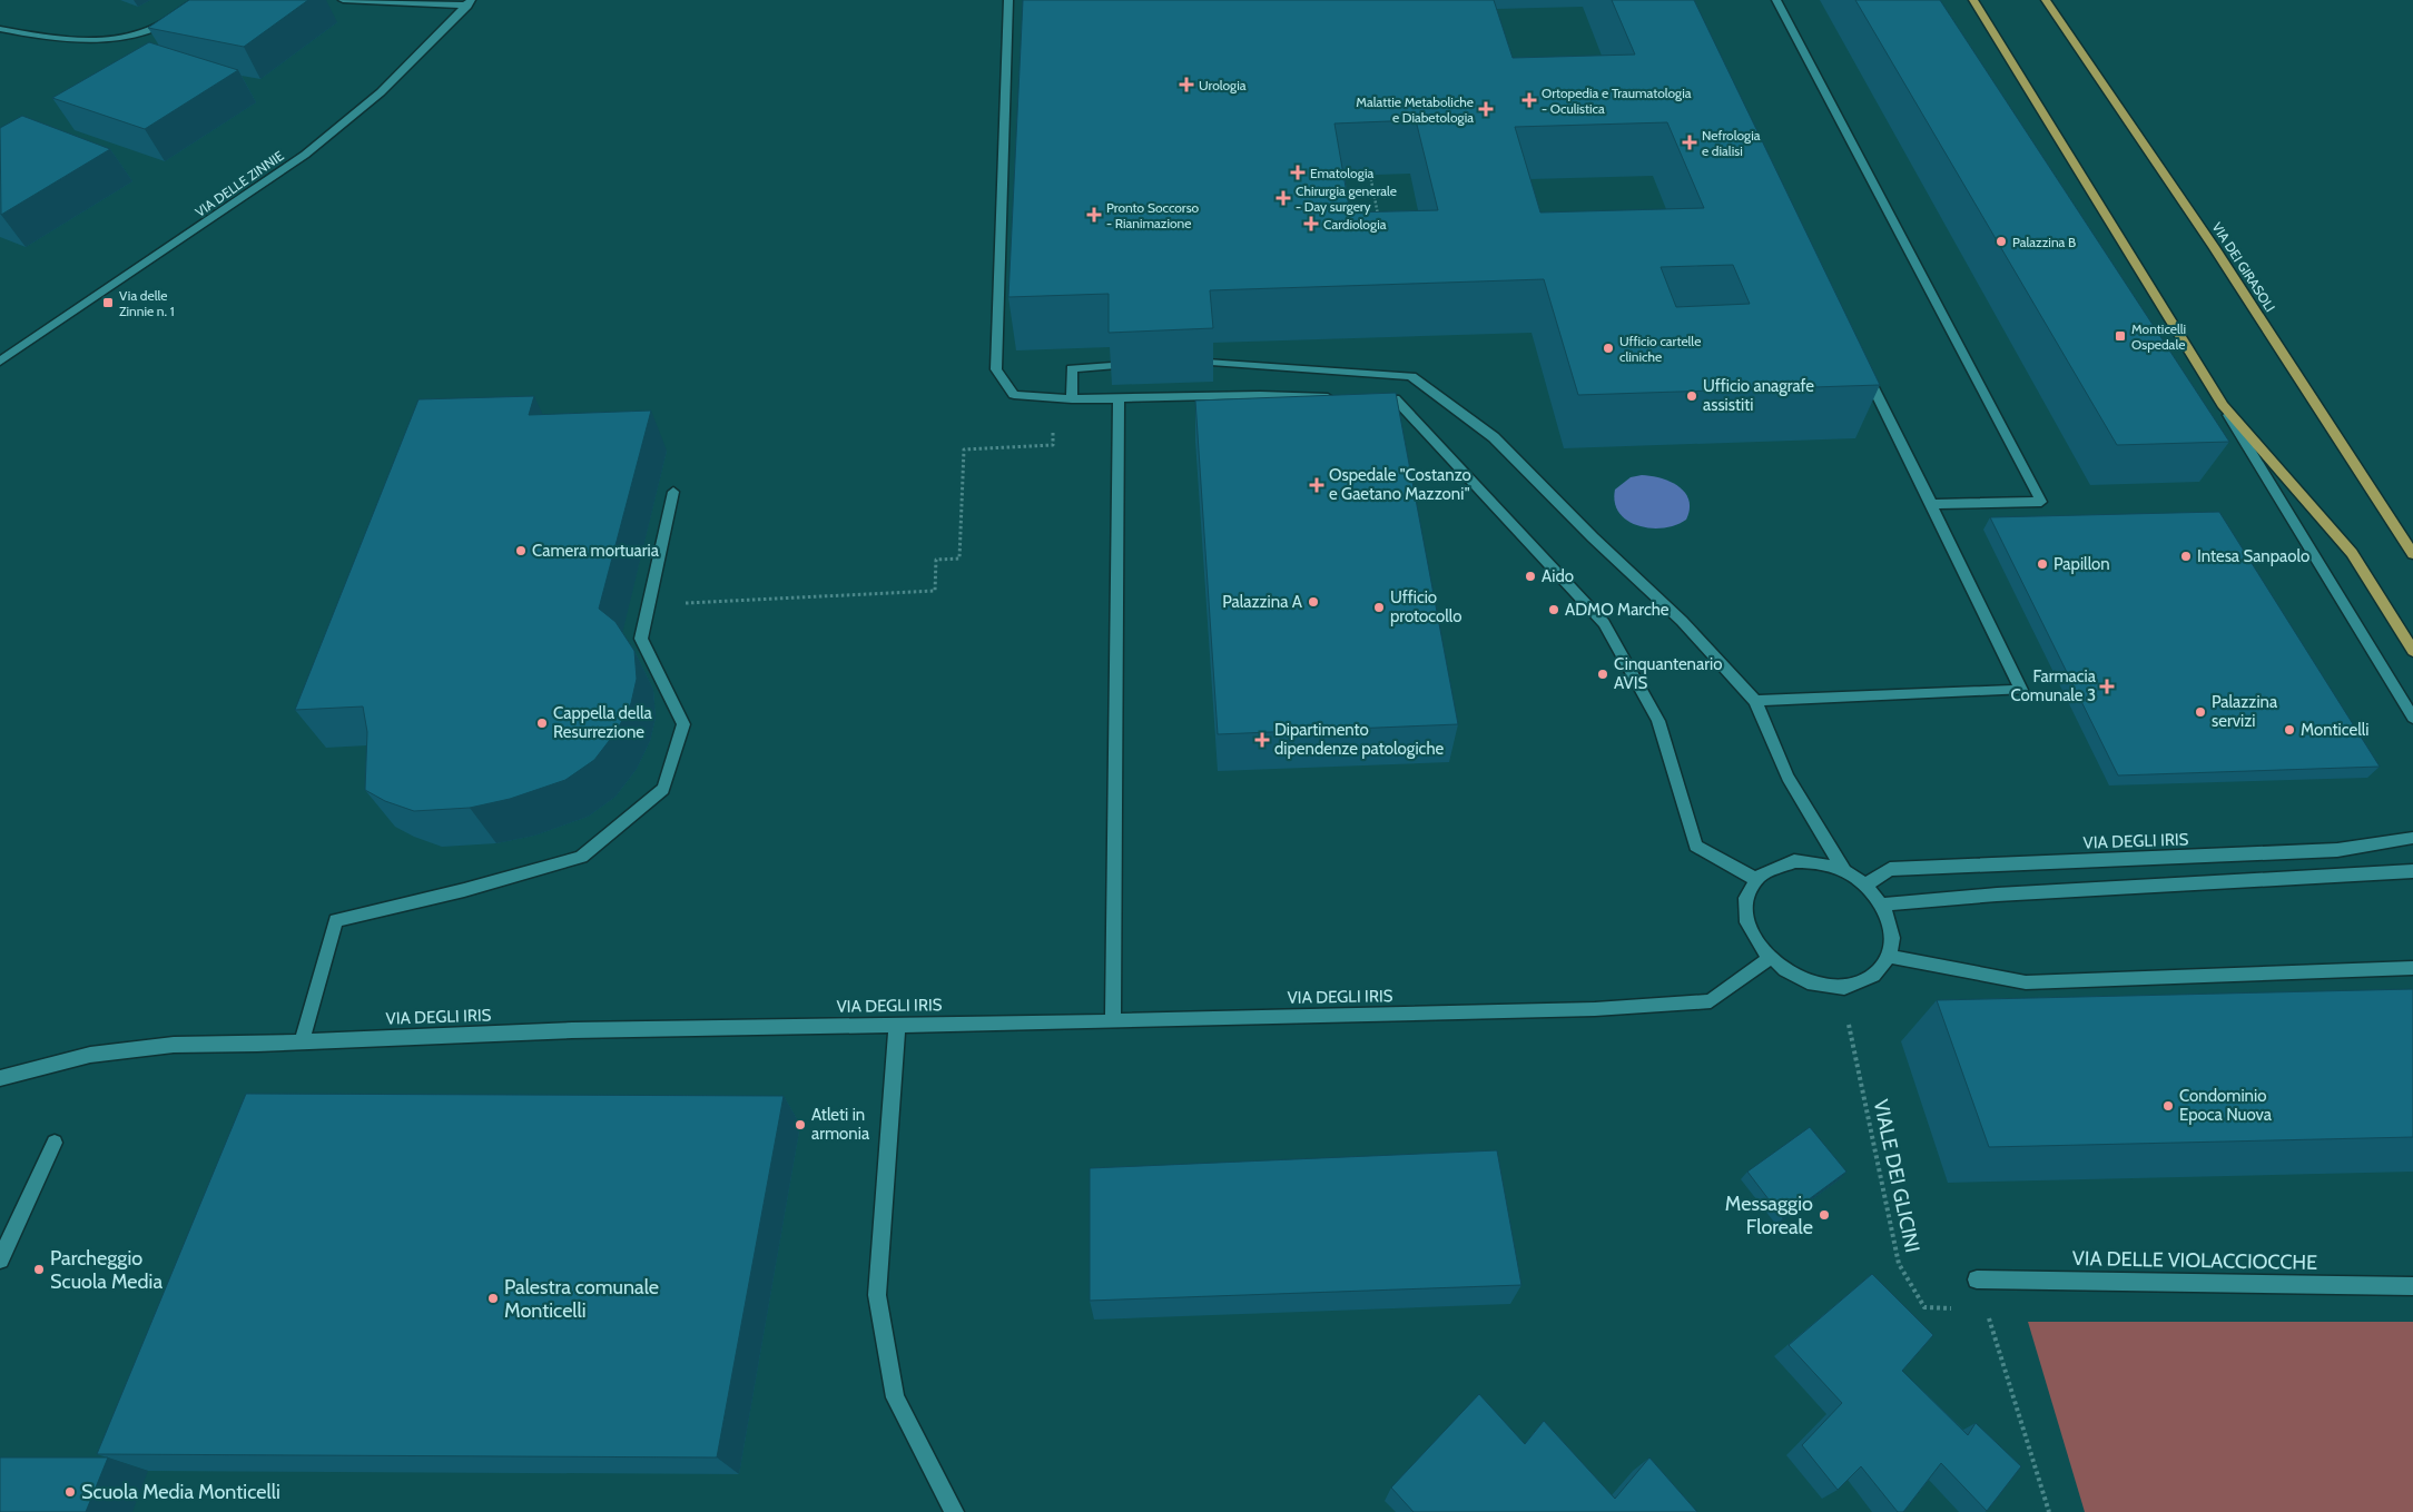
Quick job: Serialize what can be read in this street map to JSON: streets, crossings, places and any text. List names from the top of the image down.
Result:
{
  "streets": {
    "main road": ["VIA DEI GIRASOLI"],
    "street": ["VIA DELLE ZINNIE", "VIA DEGLI IRIS", "VIA DELLE VIOLACCIOCCHE"],
    "path": ["VIALE DEI GLICINI"]
  },
  "crossings": [
    ["VIA DEGLI IRIS", "VIALE DEI GLICINI"]
  ],
  "places": {
    "health": [
      "Urologia",
      "Ortopedia e Traumatologia - Oculistica",
      "Malattie Metaboliche e Diabetologia",
      "Nefrologia e dialisi",
      "Ematologia",
      "Chirurgia generale - Day surgery",
      "Pronto Soccorso - Rianimazione",
      "Cardiologia",
      "Ospedale \"Costanzo e Gaetano Mazzoni\"",
      "Farmacia Comunale 3",
      "Dipartimento dipendenze patologiche"
    ],
    "other": [
      "Palazzina B",
      "Ufficio cartelle cliniche",
      "Ufficio anagrafe assistiti",
      "Camera mortuaria",
      "Intesa Sanpaolo",
      "Papillon",
      "Aido",
      "Palazzina A",
      "Ufficio protocollo",
      "ADMO Marche",
      "Cinquantenario AVIS",
      "Palazzina servizi",
      "Cappella della Resurrezione",
      "Monticelli",
      "Condominio Epoca Nuova",
      "Atleti in armonia",
      "Messaggio Floreale",
      "Parcheggio Scuola Media",
      "Palestra comunale Monticelli",
      "Scuola Media Monticelli"
    ],
    "transit": ["Via delle Zinnie n. 1", "Monticelli Ospedale"]
  }
}
